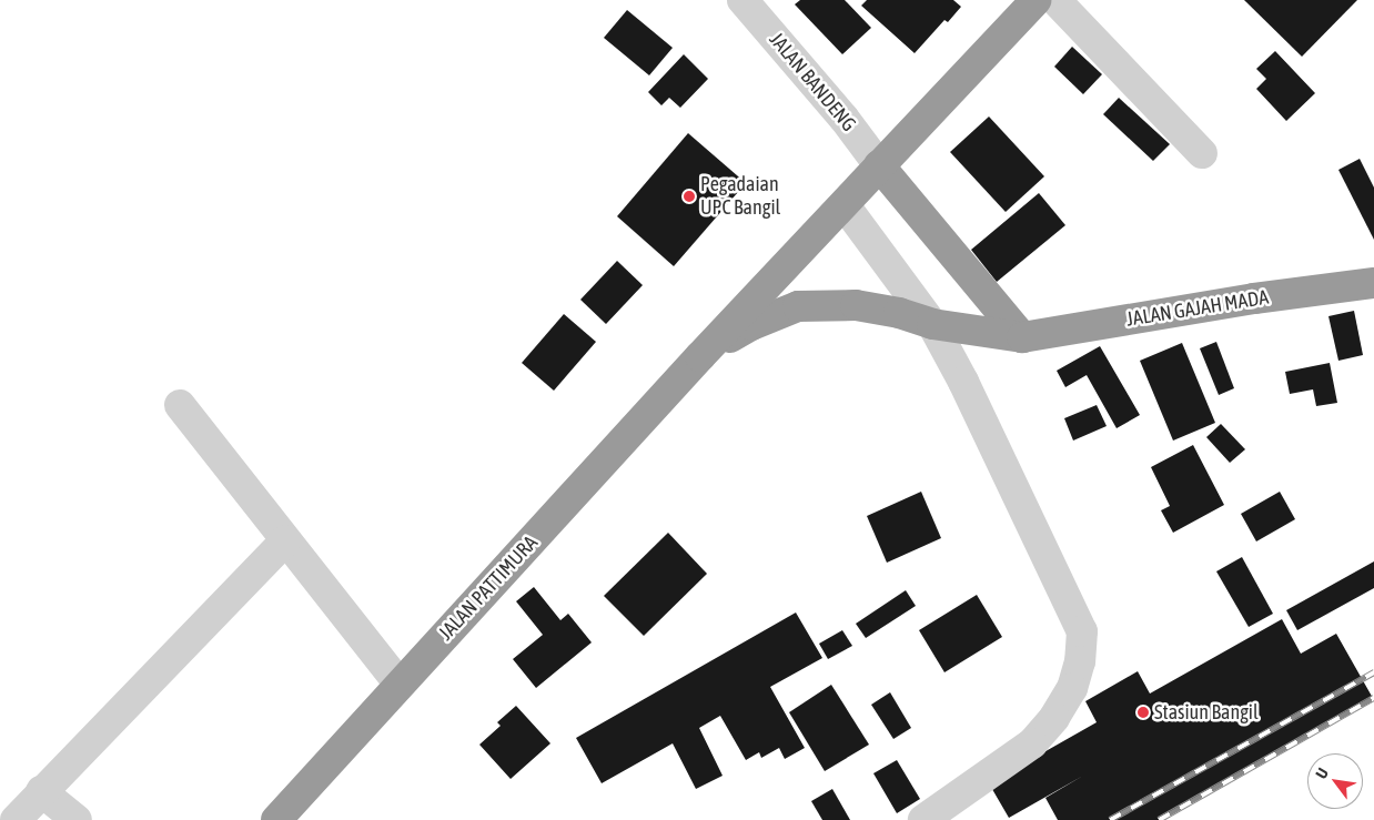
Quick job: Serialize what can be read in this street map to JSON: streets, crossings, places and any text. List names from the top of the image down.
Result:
{
  "streets": {
    "highway": ["JALAN GAJAH MADA", "JALAN PATTIMURA"],
    "street": ["JALAN BANDENG"]
  },
  "crossings": [
    ["JALAN GAJAH MADA", "JALAN PATTIMURA"]
  ],
  "places": ["Pegadaian UPC Bangil", "Stasiun Bangil"],
  "north": "top left"
}
